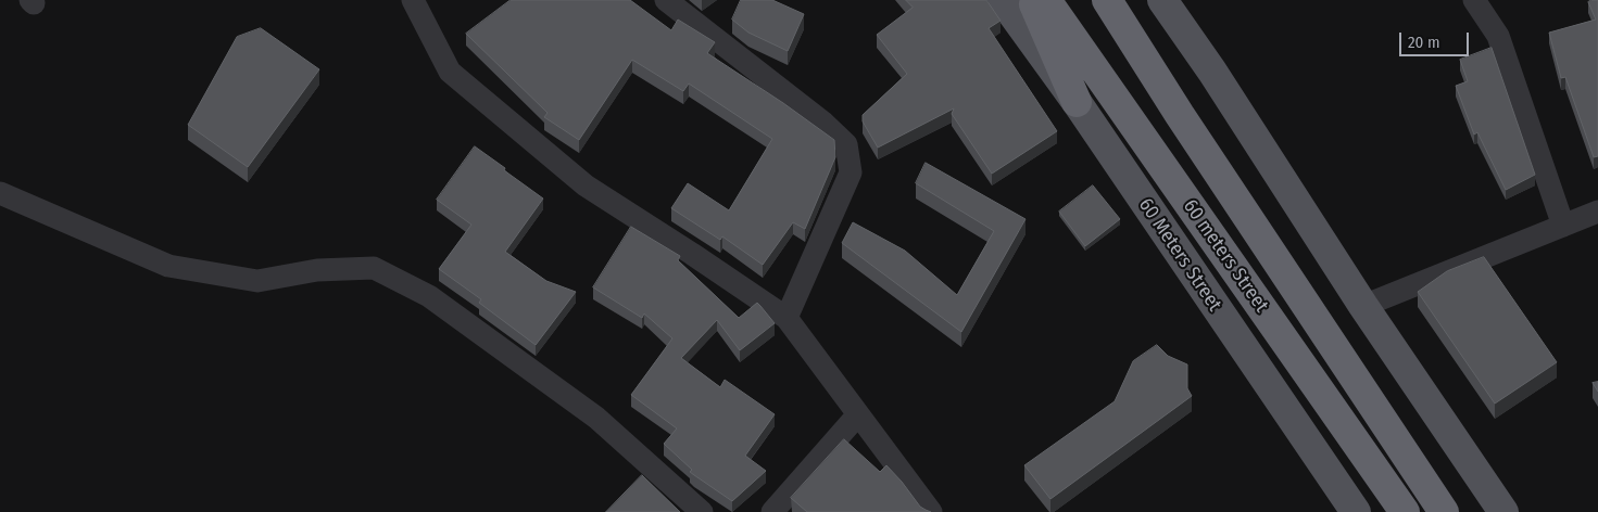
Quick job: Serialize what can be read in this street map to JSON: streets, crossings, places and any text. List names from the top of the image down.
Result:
{
  "streets": {
    "highway": ["60 meters Street"],
    "main road": ["60 Meters Street"]
  },
  "scale_bar": "20 m"
}
